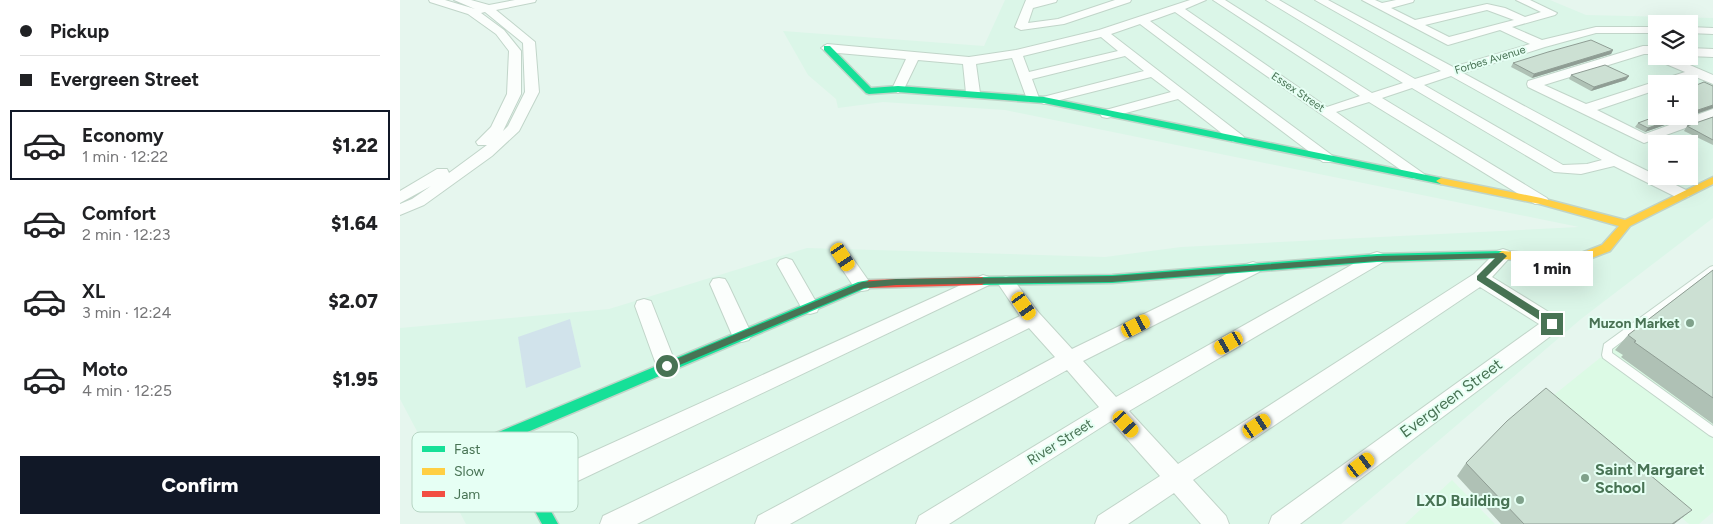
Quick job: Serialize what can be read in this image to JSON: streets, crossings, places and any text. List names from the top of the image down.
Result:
{
  "streets": {
    "street": [
      "Forbes Avenue",
      "Essex Street",
      "Evergreen Street",
      "River Street"
    ]
  },
  "crossings": [
    ["Forbes Avenue", "Essex Street"]
  ],
  "places": ["Muzon Market", "Saint Margaret School", "LXD Building"],
  "legend": ["Fast", "Slow", "Jam"],
  "page": {
    "banner": ["Pickup", "Evergreen Street"],
    "map_buttons": ["+", "−"],
    "list": [
      {
        "name": "Economy",
        "note": "1 min · 12:22",
        "value": "$1.22"
      },
      {
        "name": "Comfort",
        "note": "2 min · 12:23",
        "value": "$1.64"
      },
      {
        "name": "XL",
        "note": "3 min · 12:24",
        "value": "$2.07"
      },
      {
        "name": "Moto",
        "note": "4 min · 12:25",
        "value": "$1.95"
      }
    ],
    "bubble": "1 min",
    "buttons": "Confirm"
  }
}
